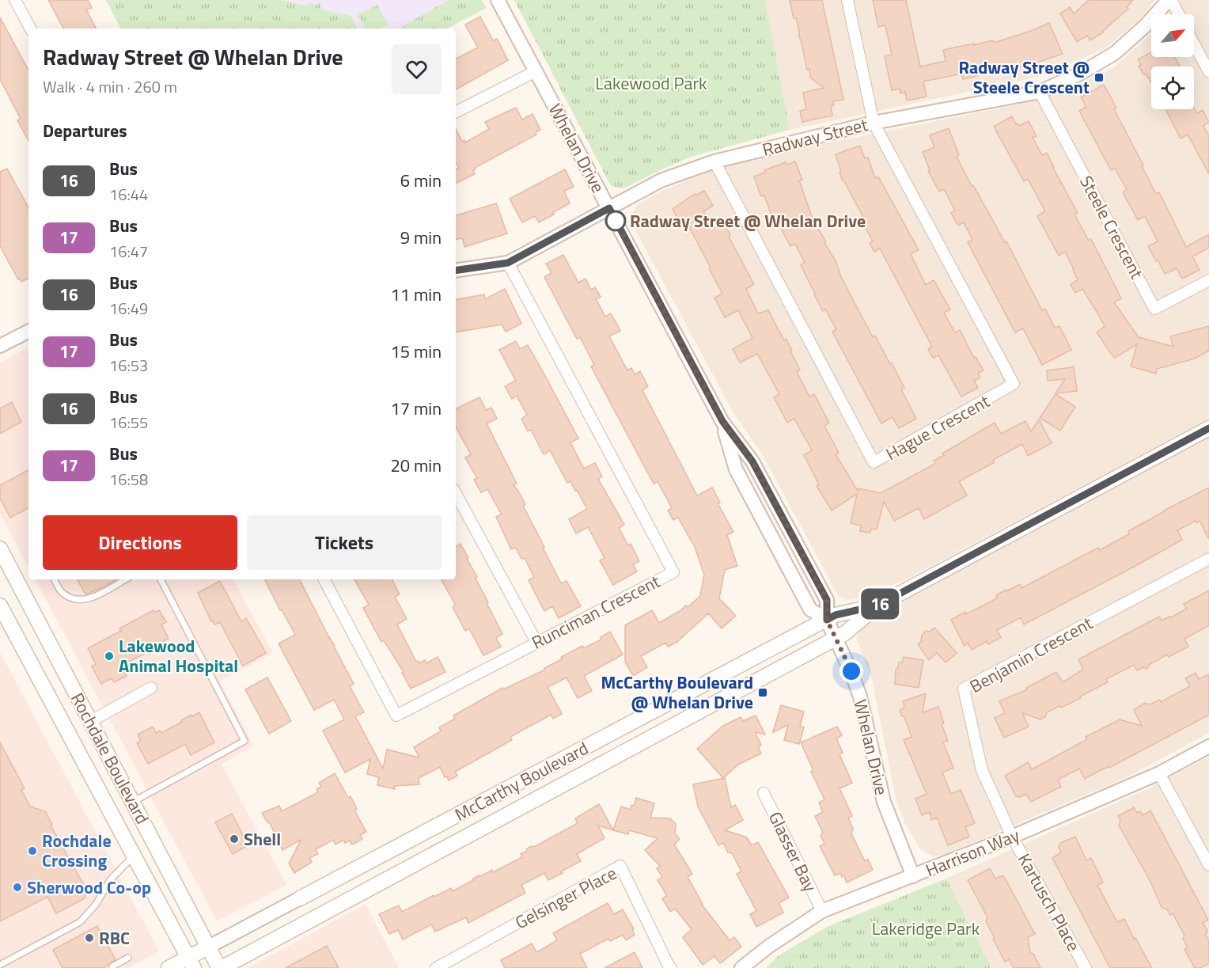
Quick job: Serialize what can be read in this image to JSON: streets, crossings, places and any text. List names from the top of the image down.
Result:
{
  "streets": {
    "main road": ["Rochdale Boulevard", "McCarthy Boulevard"],
    "street": [
      "Radway Street",
      "Whelan Drive",
      "Steele Crescent",
      "Hague Crescent",
      "Runciman Crescent",
      "Benjamin Crescent",
      "Glasser Bay",
      "Harrison Way",
      "Gelsinger Place",
      "Kartusch Place"
    ]
  },
  "crossings": [
    ["Radway Street", "Whelan Drive"],
    ["Radway Street", "Steele Crescent"],
    ["Radway Street", "Hague Crescent"],
    ["Radway Street", "Runciman Crescent"],
    ["Whelan Drive", "McCarthy Boulevard"],
    ["Whelan Drive", "Harrison Way"],
    ["Benjamin Crescent", "Harrison Way"],
    ["Benjamin Crescent", "Kartusch Place"],
    ["Rochdale Boulevard", "McCarthy Boulevard"],
    ["Glasser Bay", "Harrison Way"],
    ["Harrison Way", "Kartusch Place"]
  ],
  "parks": ["Lakewood Park", "Lakeridge Park"],
  "places": {
    "transit": ["Radway Street @ Steele Crescent", "McCarthy Boulevard @ Whelan Drive"],
    "other": [
      "Radway Street @ Whelan Drive",
      "Lakewood Animal Hospital",
      "Shell",
      "Rochdale Crossing",
      "Sherwood Co-op",
      "RBC"
    ]
  },
  "lines": ["bus line 16"],
  "north": "top right",
  "page": {
    "on_map": "16",
    "heading": [
      ["Radway Street @ Whelan Drive", "Walk · 4 min · 260 m"],
      "Departures"
    ],
    "list": [
      {
        "mark": "16",
        "name": "Bus",
        "note": "16:44",
        "value": "6 min"
      },
      {
        "mark": "17",
        "name": "Bus",
        "note": "16:47",
        "value": "9 min"
      },
      {
        "mark": "16",
        "name": "Bus",
        "note": "16:49",
        "value": "11 min"
      },
      {
        "mark": "17",
        "name": "Bus",
        "note": "16:53",
        "value": "15 min"
      },
      {
        "mark": "16",
        "name": "Bus",
        "note": "16:55",
        "value": "17 min"
      },
      {
        "mark": "17",
        "name": "Bus",
        "note": "16:58",
        "value": "20 min"
      }
    ],
    "buttons": ["Directions", "Tickets"]
  }
}
